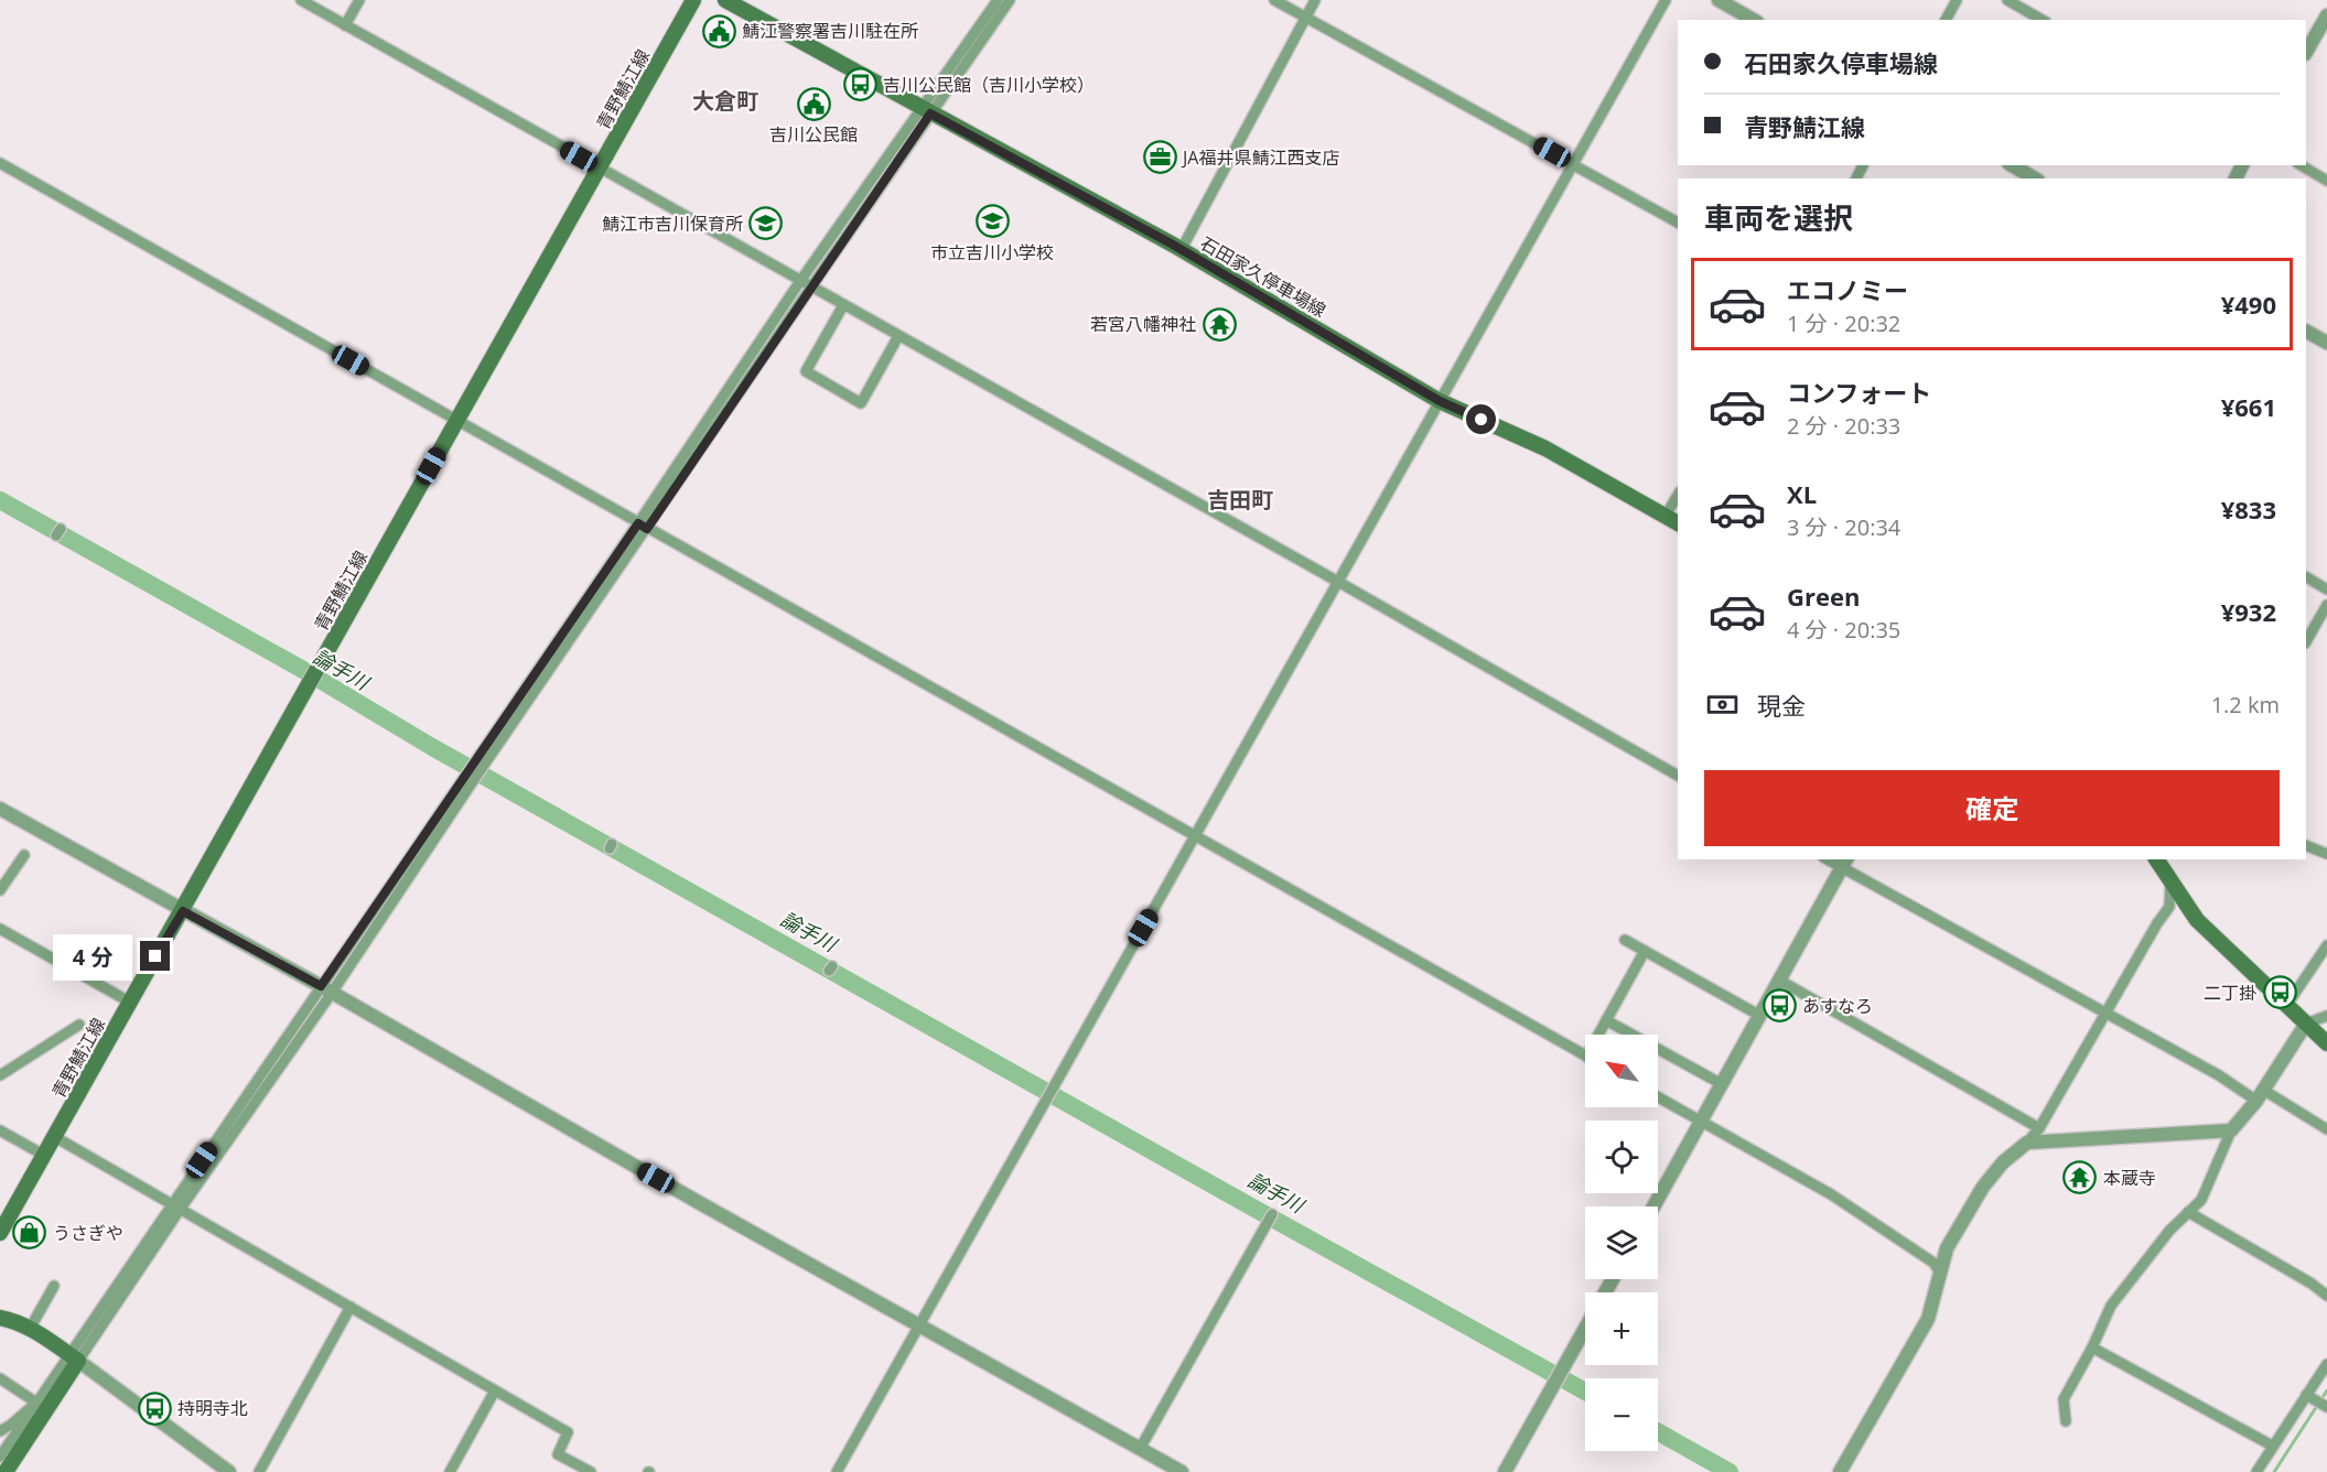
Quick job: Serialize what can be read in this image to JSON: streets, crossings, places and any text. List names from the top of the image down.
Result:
{
  "streets": {
    "main road": ["青野鯖江線", "石田家久停車場線"]
  },
  "districts": ["大倉町", "吉田町"],
  "water": ["論手川"],
  "places": {
    "public building": ["鯖江警察署吉川駐在所", "吉川公民館"],
    "bus stop": [
      "吉川公民館（吉川小学校）",
      "二丁掛",
      "あすなろ",
      "持明寺北"
    ],
    "office": ["JA福井県鯖江西支店"],
    "school or university": ["市立吉川小学校", "鯖江市吉川保育所"],
    "temple": ["若宮八幡神社", "本蔵寺"],
    "shop": ["うさぎや"]
  },
  "north": "top left",
  "page": {
    "banner": ["石田家久停車場線", "青野鯖江線"],
    "heading": "車両を選択",
    "list": [
      {
        "name": "エコノミー",
        "note": "1 分 · 20:32",
        "value": "¥490"
      },
      {
        "name": "コンフォート",
        "note": "2 分 · 20:33",
        "value": "¥661"
      },
      {
        "name": "XL",
        "note": "3 分 · 20:34",
        "value": "¥833"
      },
      {
        "name": "Green",
        "note": "4 分 · 20:35",
        "value": "¥932"
      }
    ],
    "pay": ["現金", "1.2 km"],
    "buttons": "確定",
    "bubble": "4 分",
    "map_buttons": ["+", "−"]
  }
}
